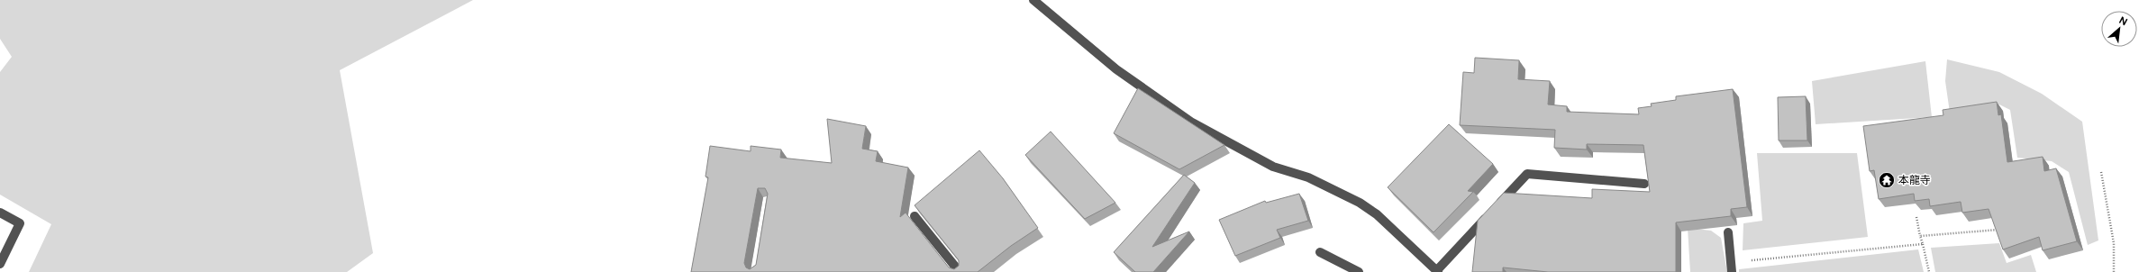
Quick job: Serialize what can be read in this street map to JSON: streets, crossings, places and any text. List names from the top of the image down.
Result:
{
  "places": {
    "temple": ["本龍寺"]
  },
  "north": "top right"
}
